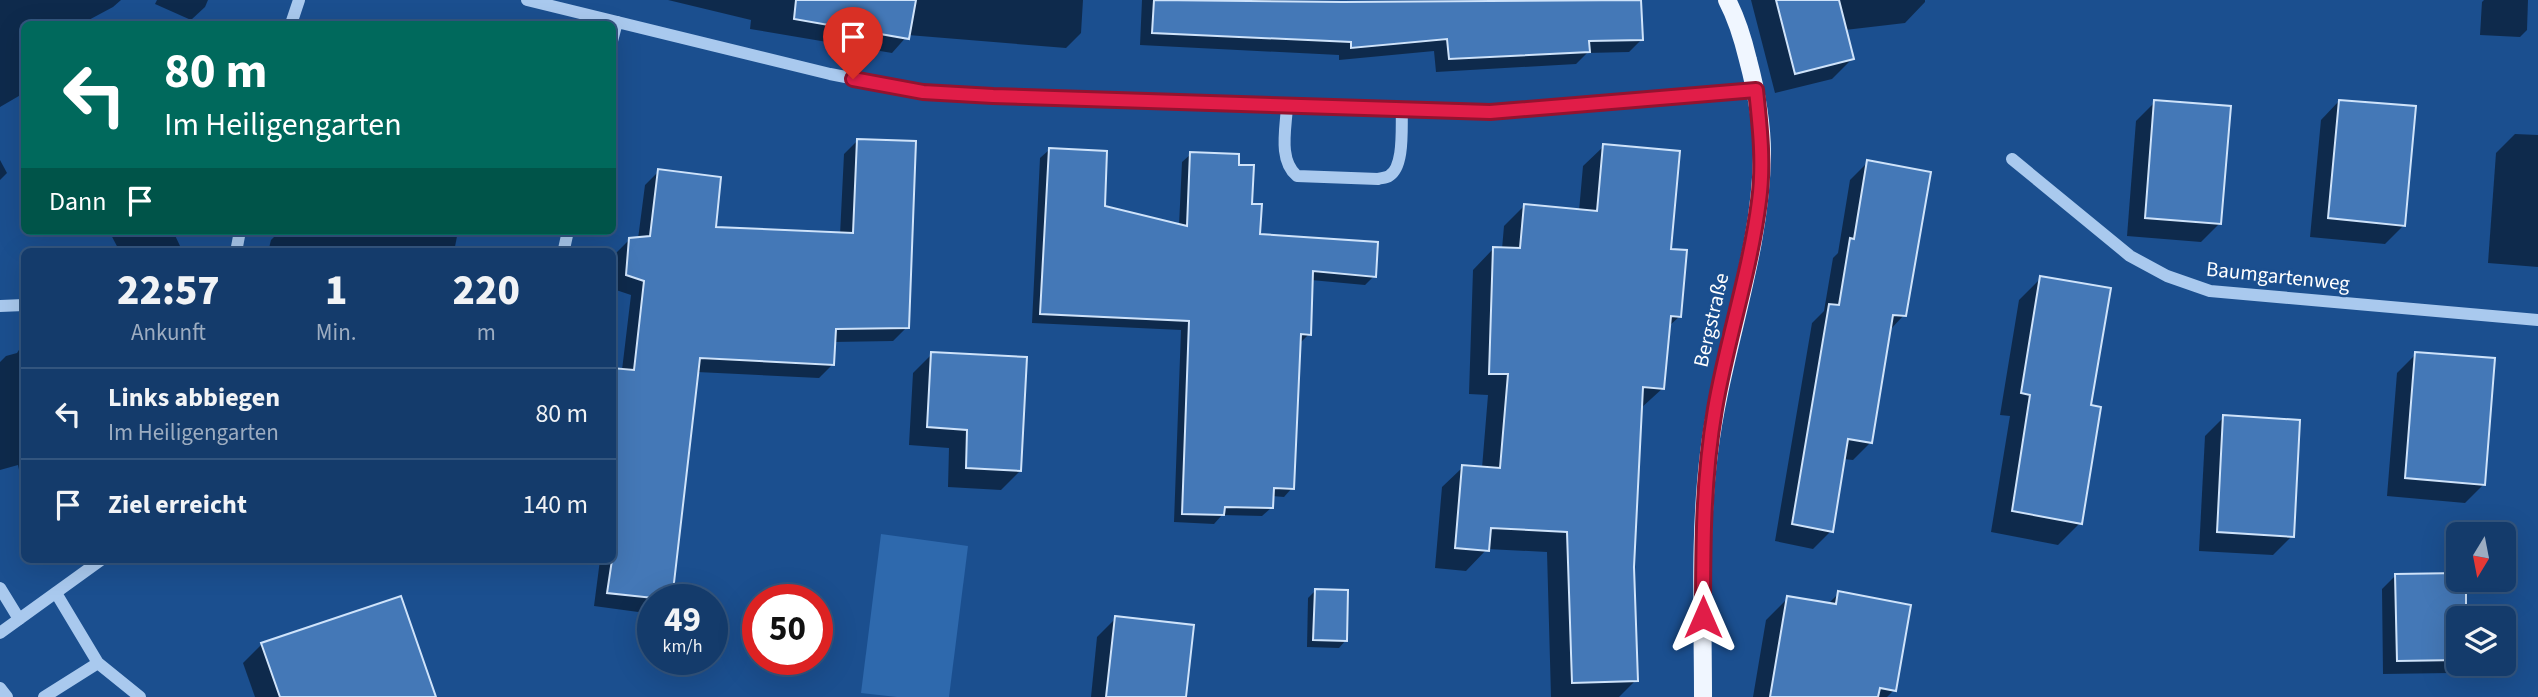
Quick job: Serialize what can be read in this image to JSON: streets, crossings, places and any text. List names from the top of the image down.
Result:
{
  "streets": {
    "main road": ["Bergstraße"],
    "street": ["Baumgartenweg"]
  },
  "north": "bottom",
  "page": {
    "turn": ["80 m", "Im Heiligengarten"],
    "then": "Dann",
    "eta": [
      "22:57",
      "Ankunft",
      "1",
      "Min.",
      "220",
      "m"
    ],
    "list": [
      {
        "name": "Links abbiegen",
        "note": "Im Heiligengarten",
        "value": "80 m"
      },
      {
        "name": "Ziel erreicht",
        "value": "140 m"
      }
    ],
    "speed": "49 km/h",
    "limit": "50"
  }
}
